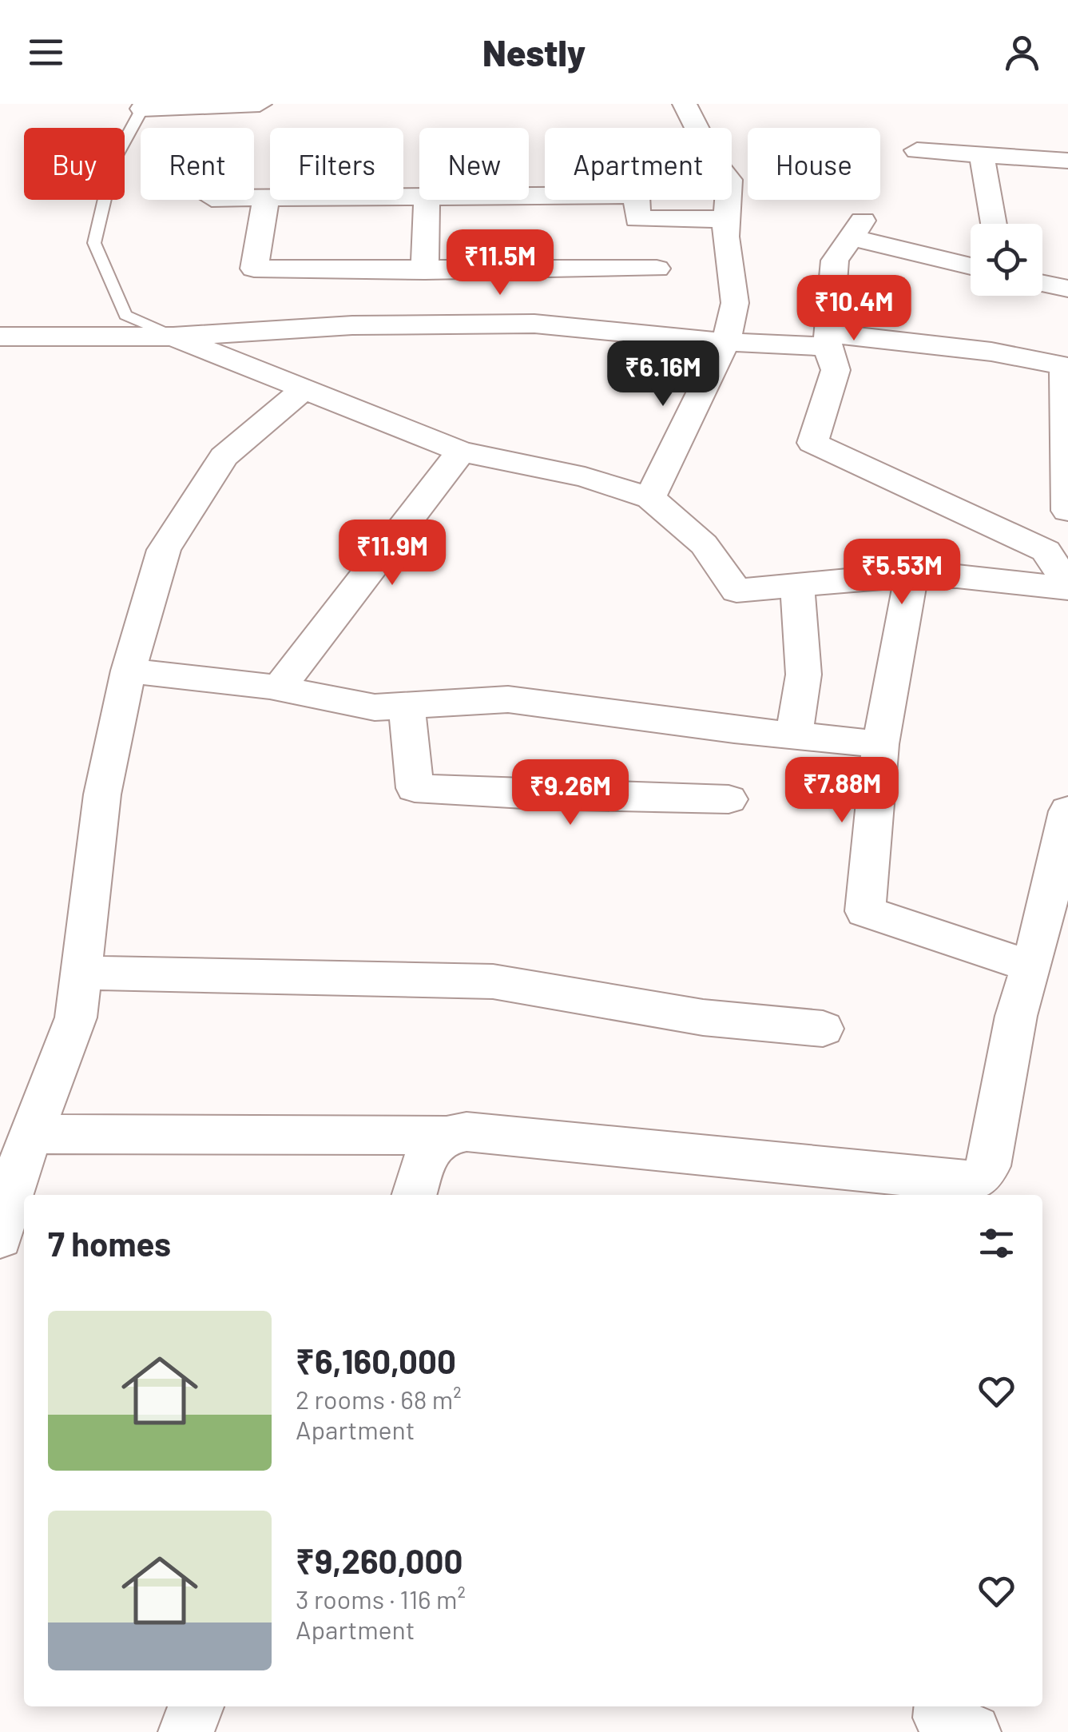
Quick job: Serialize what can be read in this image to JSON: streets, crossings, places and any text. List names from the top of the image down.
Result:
{
  "page": {
    "header": "Nestly",
    "chip": [
      "Buy",
      "Rent",
      "Filters",
      "New",
      "Apartment",
      "House"
    ],
    "price": [
      "₹11.5M",
      "₹10.4M",
      "₹6.16M",
      "₹11.9M",
      "₹5.53M",
      "₹7.88M",
      "₹9.26M"
    ],
    "heading": "7 homes",
    "list": [
      {
        "name": "₹6,160,000",
        "note": "2 rooms · 68 m² · Apartment"
      },
      {
        "name": "₹9,260,000",
        "note": "3 rooms · 116 m² · Apartment"
      }
    ]
  }
}
